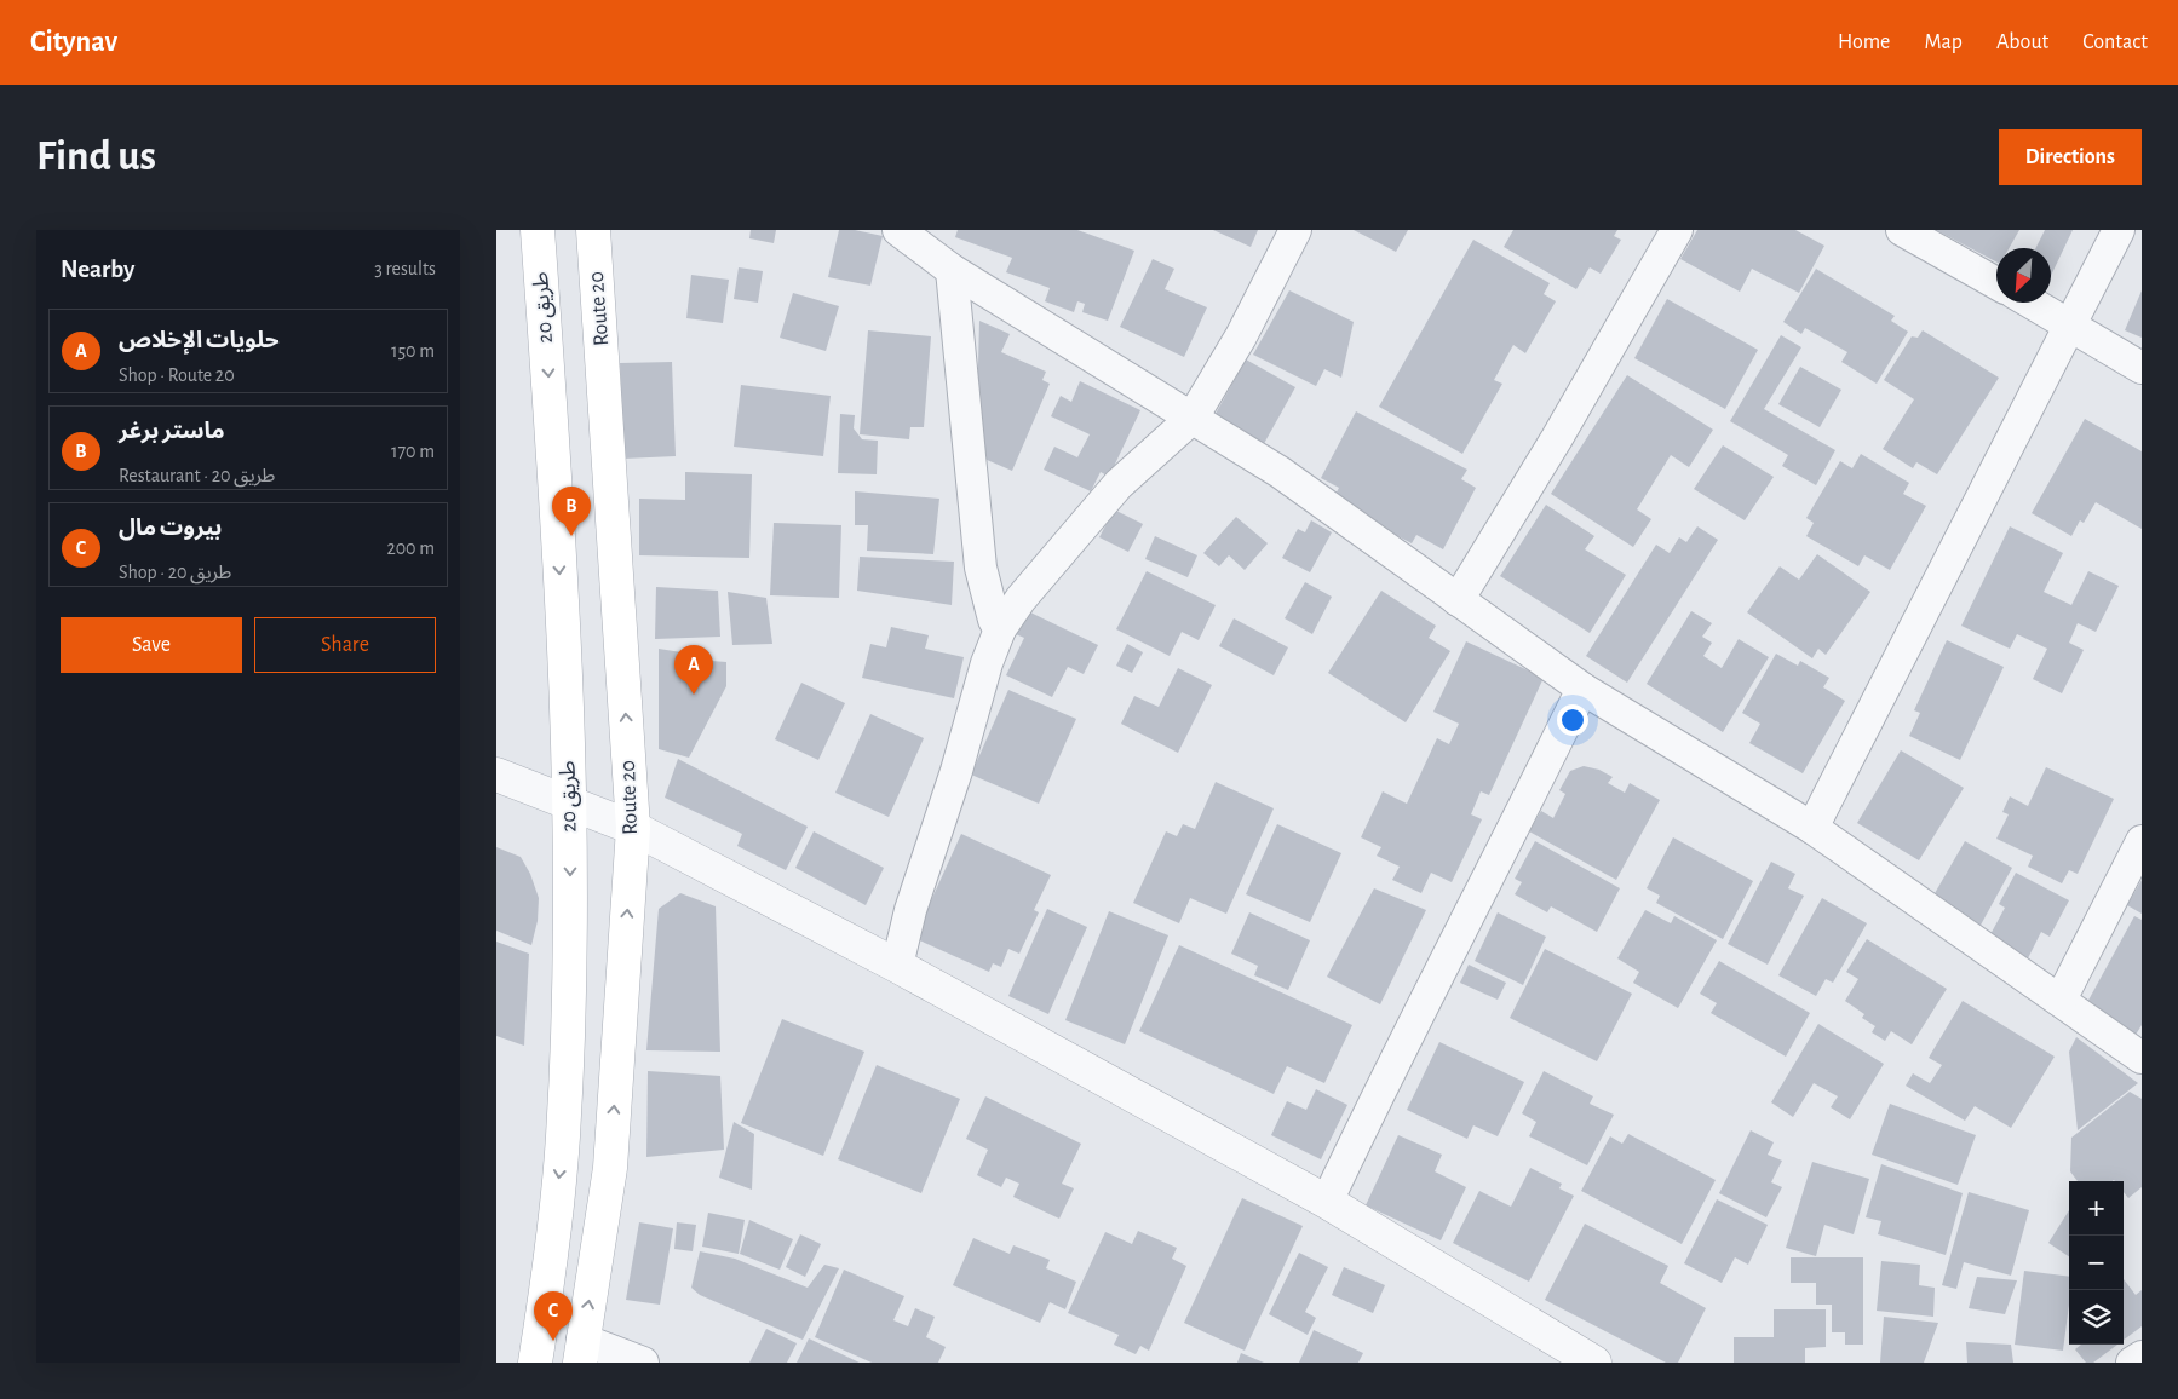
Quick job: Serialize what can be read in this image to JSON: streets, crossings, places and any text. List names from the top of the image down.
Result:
{
  "streets": {
    "main road": ["طريق 20", "Route 20"]
  },
  "one_way": ["طريق 20", "Route 20"],
  "north": "bottom left",
  "page": {
    "header": "Citynav",
    "nav": [
      "Home",
      "Map",
      "About",
      "Contact"
    ],
    "buttons": [
      "Directions",
      ["Save", "Share"]
    ],
    "title": "Find us",
    "heading": ["Nearby", "3 results"],
    "list": [
      {
        "mark": "A",
        "name": "حلويات الإخلاص",
        "note": "Shop · Route 20",
        "value": "150 m"
      },
      {
        "mark": "B",
        "name": "ماستر برغر",
        "note": "Restaurant · طريق 20",
        "value": "170 m"
      },
      {
        "mark": "C",
        "name": "بیروت مال",
        "note": "Shop · طريق 20",
        "value": "200 m"
      }
    ],
    "pins": ["B", "A", "C"],
    "map_buttons": ["+", "−"]
  }
}
